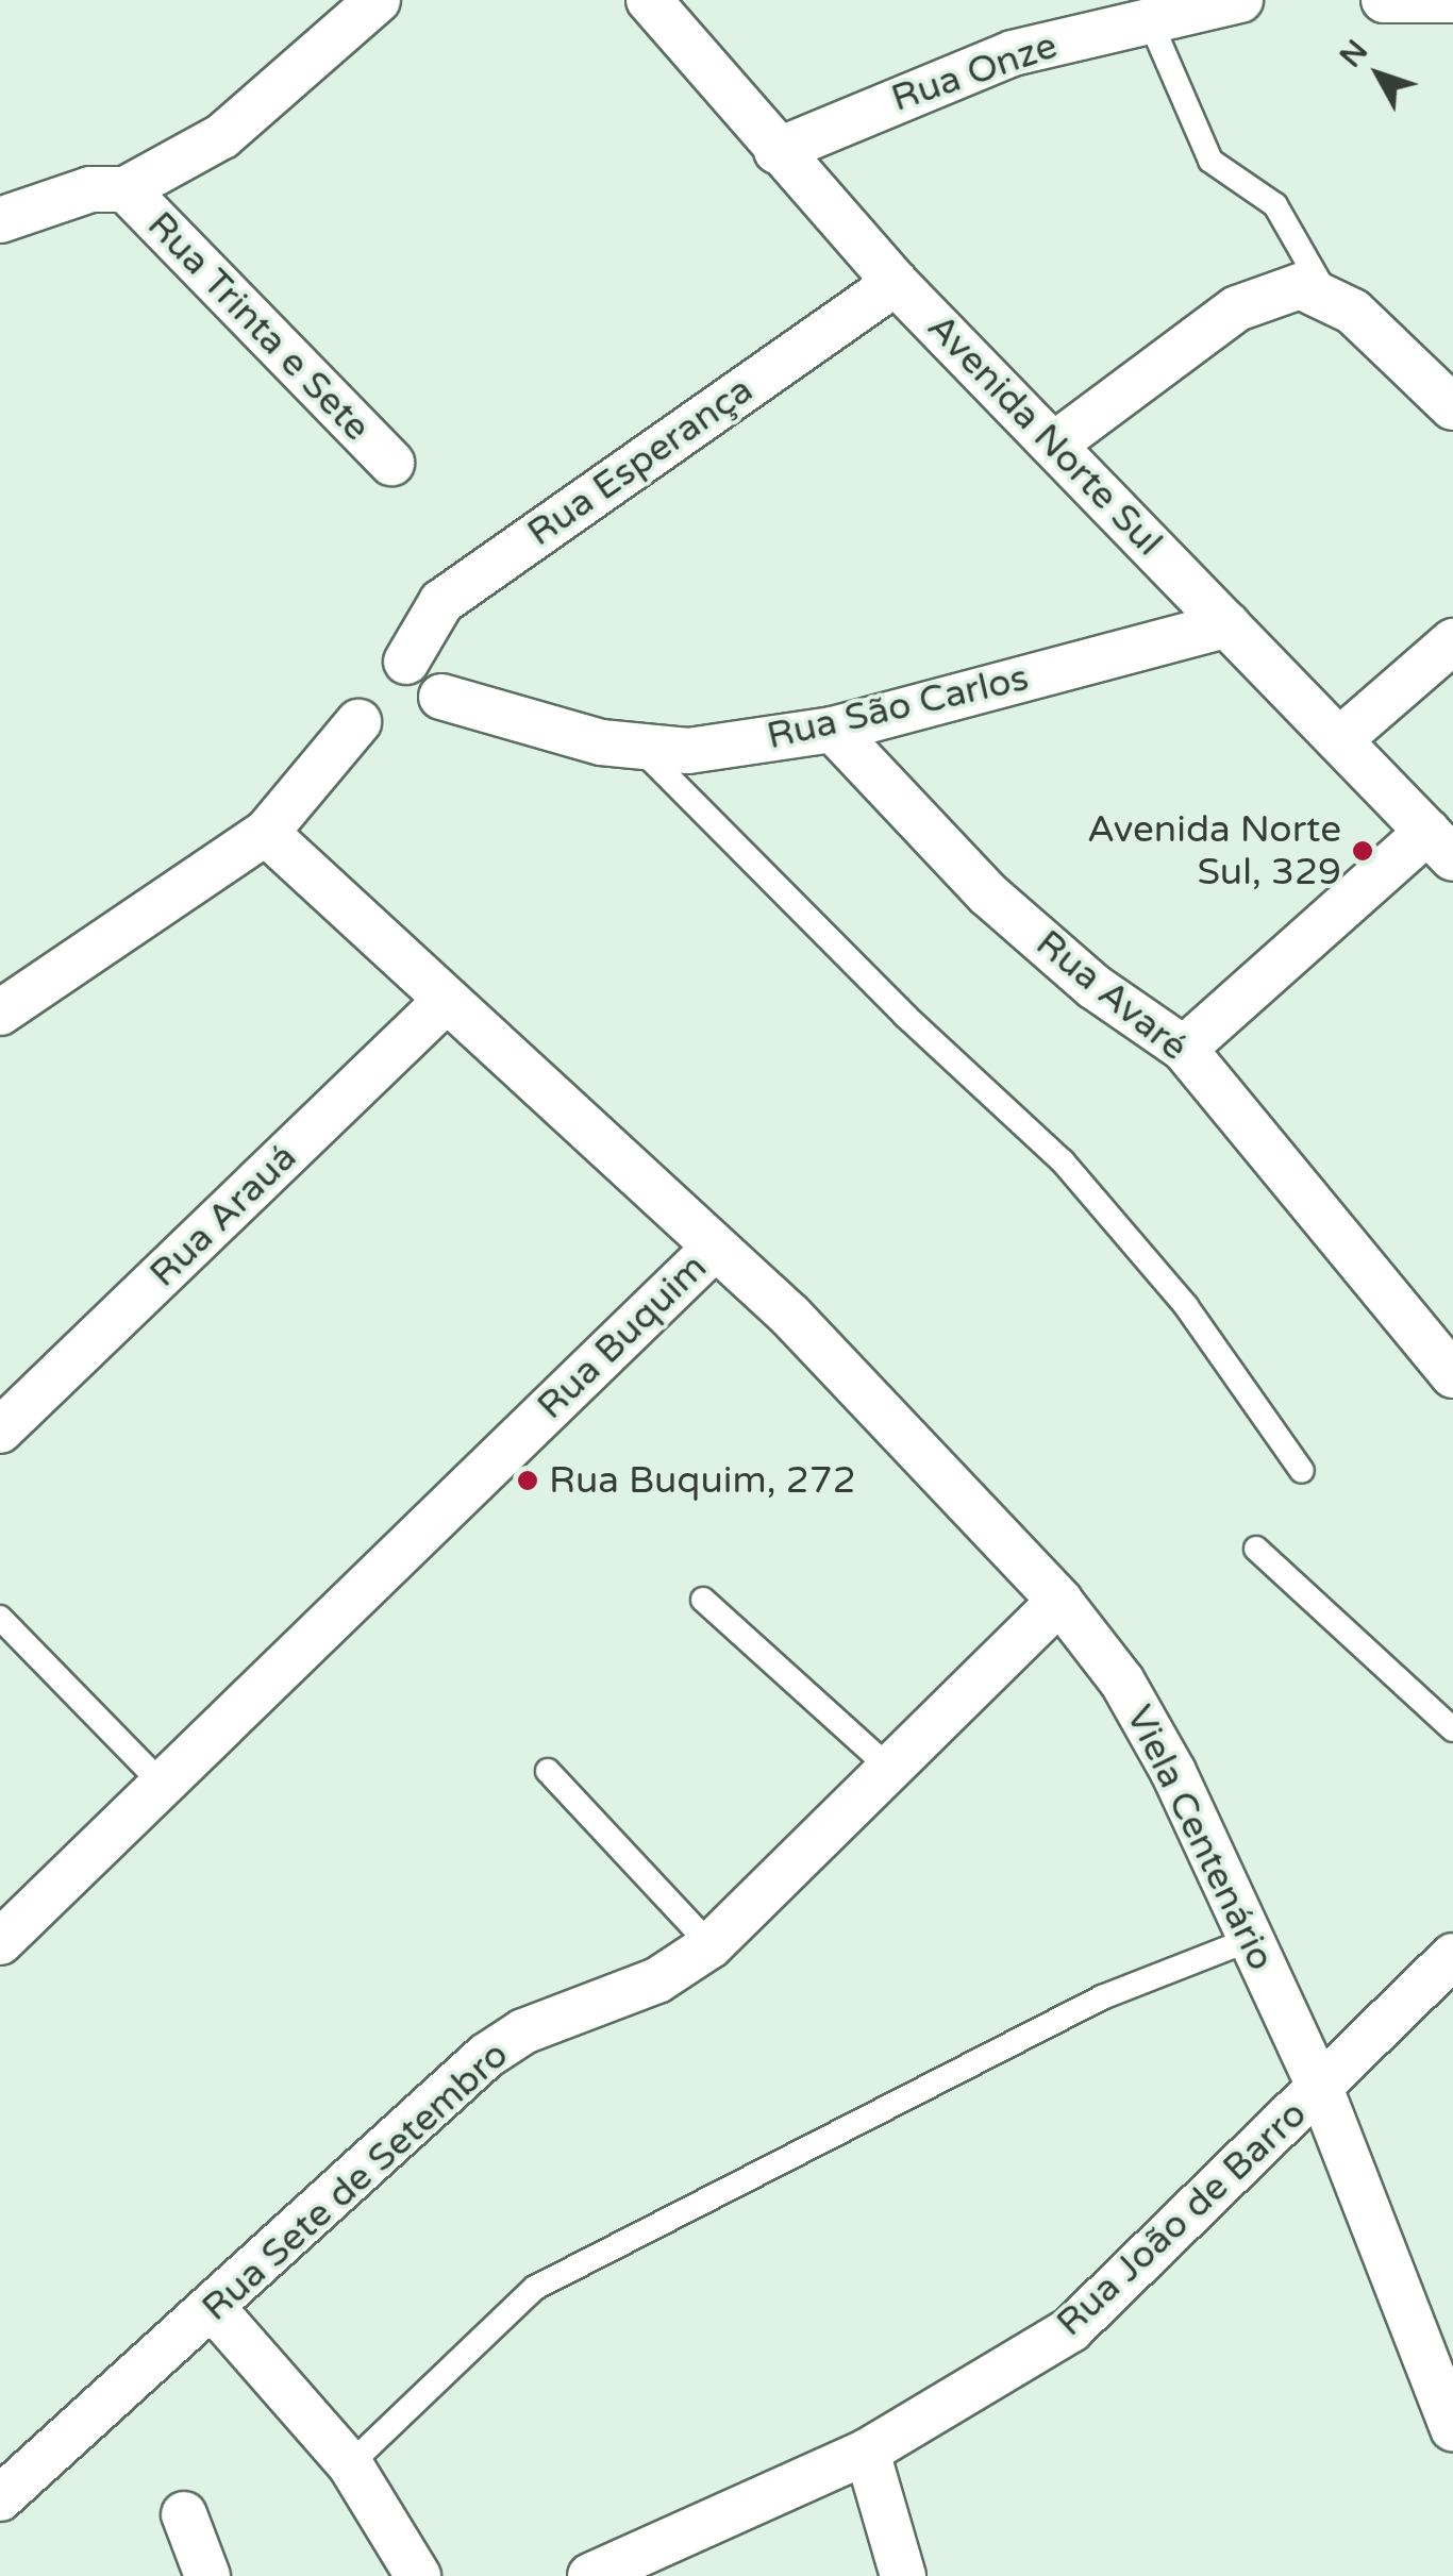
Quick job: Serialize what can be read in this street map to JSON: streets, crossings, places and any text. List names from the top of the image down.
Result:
{
  "streets": {
    "street": [
      "Rua Onze",
      "Rua Trinta e Sete",
      "Avenida Norte Sul",
      "Rua Esperança",
      "Rua São Carlos",
      "Rua Avaré",
      "Rua Arauá",
      "Rua Buquim",
      "Viela Centenário",
      "Rua Sete de Setembro",
      "Rua João de Barro"
    ]
  },
  "crossings": [
    ["Rua Onze", "Avenida Norte Sul"],
    ["Avenida Norte Sul", "Rua Esperança"],
    ["Avenida Norte Sul", "Rua São Carlos"],
    ["Rua São Carlos", "Rua Avaré"],
    ["Rua Arauá", "Rua Buquim"],
    ["Rua Buquim", "Viela Centenário"],
    ["Viela Centenário", "Rua Sete de Setembro"],
    ["Viela Centenário", "Rua João de Barro"]
  ],
  "places": ["Avenida Norte Sul, 329", "Rua Buquim, 272"],
  "north": "top left"
}
